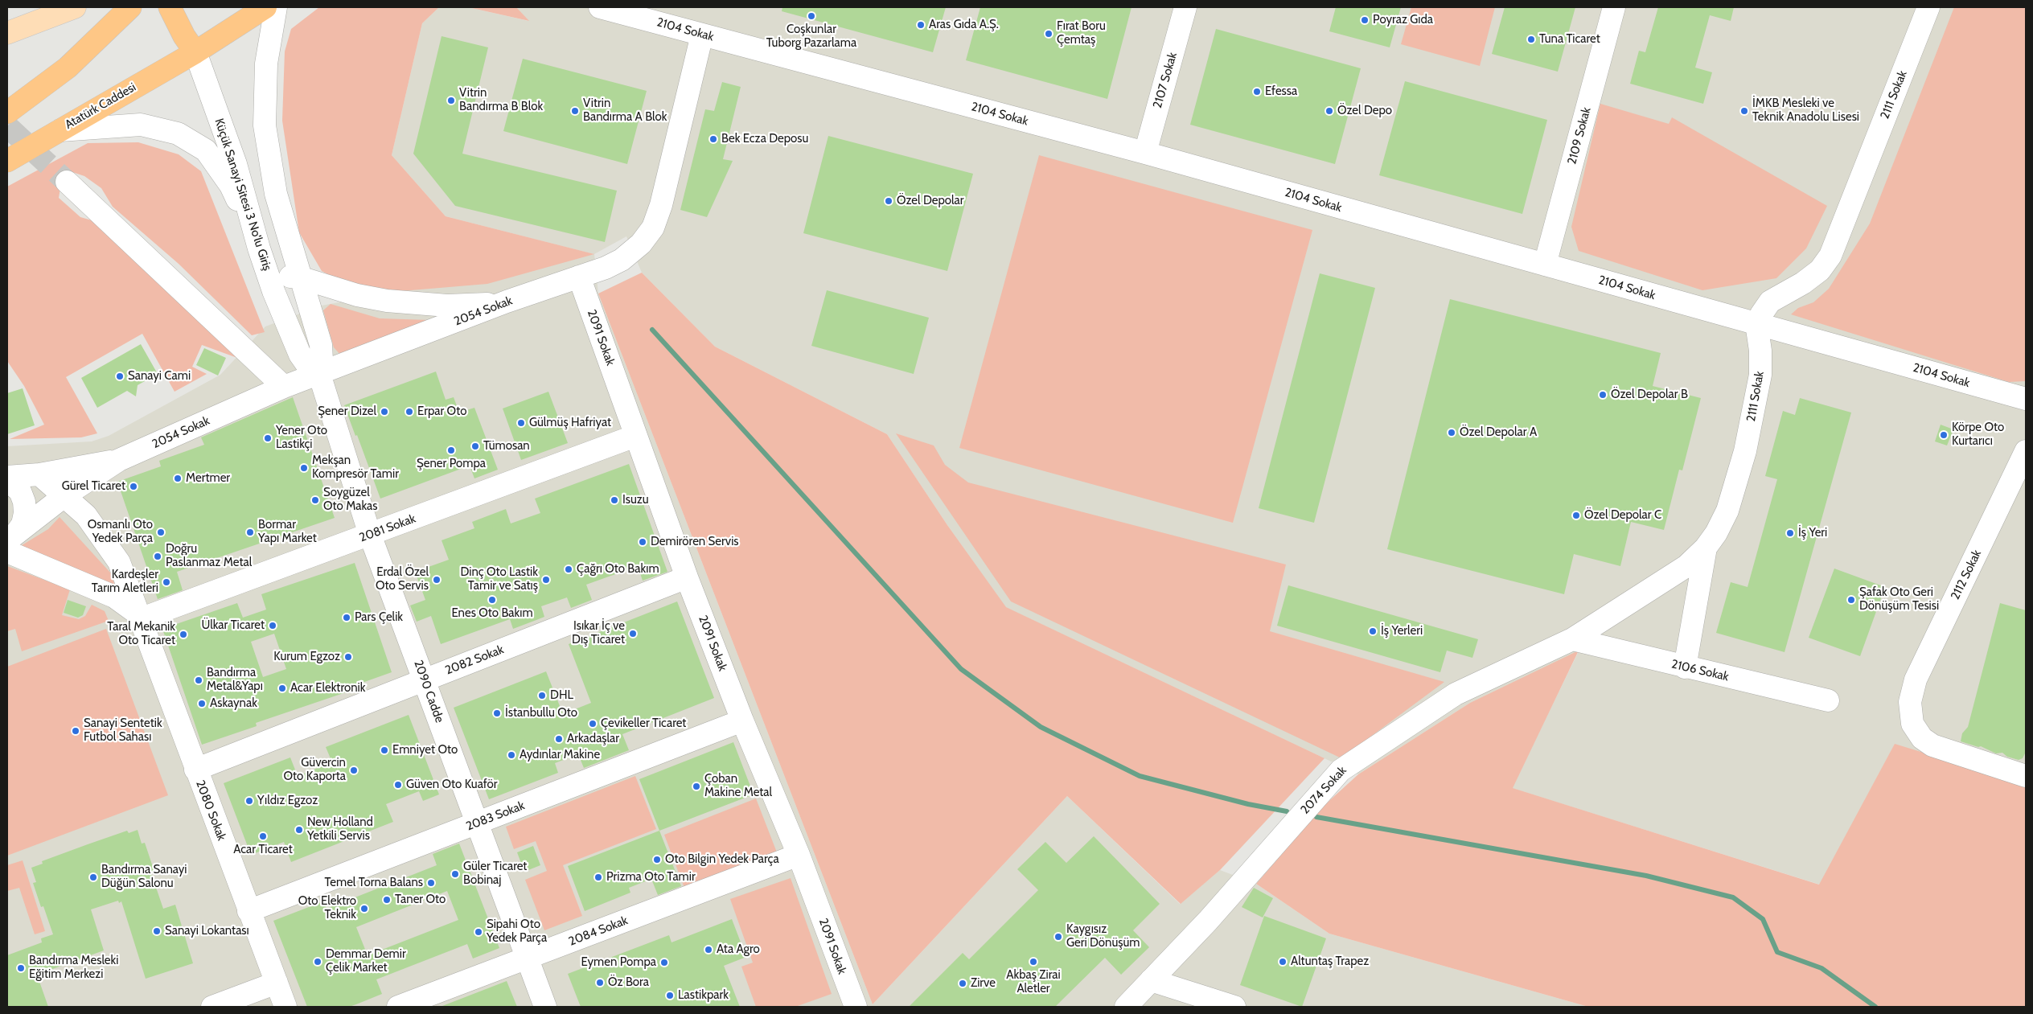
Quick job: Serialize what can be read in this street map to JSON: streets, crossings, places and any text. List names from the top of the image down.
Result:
{
  "streets": {
    "highway": ["Atatürk Caddesi"],
    "street": [
      "2104 Sokak",
      "2107 Sokak",
      "2111 Sokak",
      "2109 Sokak",
      "Küçük Sanayi Sitesi 3 No'lu Giriş",
      "2054 Sokak",
      "2091 Sokak",
      "2081 Sokak",
      "2112 Sokak",
      "2082 Sokak",
      "2106 Sokak",
      "2090 Cadde",
      "2074 Sokak",
      "2080 Sokak",
      "2083 Sokak",
      "2084 Sokak"
    ]
  },
  "crossings": [
    ["2104 Sokak", "2107 Sokak"],
    ["2104 Sokak", "2111 Sokak"],
    ["2104 Sokak", "2109 Sokak"],
    ["2104 Sokak", "2054 Sokak"],
    ["2111 Sokak", "2106 Sokak"],
    ["2111 Sokak", "2074 Sokak"],
    ["Atatürk Caddesi", "Küçük Sanayi Sitesi 3 No'lu Giriş"],
    ["2054 Sokak", "2091 Sokak"],
    ["2054 Sokak", "2090 Cadde"],
    ["2054 Sokak", "2080 Sokak"],
    ["2091 Sokak", "2081 Sokak"],
    ["2091 Sokak", "2082 Sokak"],
    ["2091 Sokak", "2083 Sokak"],
    ["2091 Sokak", "2084 Sokak"],
    ["2081 Sokak", "2090 Cadde"],
    ["2081 Sokak", "2080 Sokak"],
    ["2082 Sokak", "2090 Cadde"],
    ["2082 Sokak", "2080 Sokak"],
    ["2106 Sokak", "2074 Sokak"],
    ["2090 Cadde", "2083 Sokak"],
    ["2090 Cadde", "2084 Sokak"],
    ["2080 Sokak", "2083 Sokak"]
  ],
  "places": [
    "Coşkunlar Tuborg Pazarlama",
    "Poyraz Gıda",
    "Aras Gıda A.Ş.",
    "Fırat Boru Çemtaş",
    "Tuna Ticaret",
    "Efessa",
    "Vitrin Bandırma B Blok",
    "Vitrin Bandırma A Blok",
    "Özel Depo",
    "İMKB Mesleki ve Teknik Anadolu Lisesi",
    "Bek Ecza Deposu",
    "Özel Depolar",
    "Sanayi Cami",
    "Özel Depolar B",
    "Şener Dizel",
    "Erpar Oto",
    "Gülmüş Hafriyat",
    "Özel Depolar A",
    "Körpe Oto Kurtarıcı",
    "Yener Oto Lastikçi",
    "Tümosan",
    "Şener Pompa",
    "Mekşan Kompresör Tamir",
    "Mertmer",
    "Gürel Ticaret",
    "Soygüzel Oto Makas",
    "Isuzu",
    "Özel Depolar C",
    "Osmanlı Oto Yedek Parça",
    "Bormar Yapı Market",
    "İş Yeri",
    "Demirören Servis",
    "Doğru Paslanmaz Metal",
    "Çağrı Oto Bakım",
    "Erdal Özel Oto Servis",
    "Dinç Oto Lastik Tamir ve Satış",
    "Kardeşler Tarım Aletleri",
    "Enes Oto Bakım",
    "Şafak Oto Geri Dönüşüm Tesisi",
    "Pars Çelik",
    "Ülkar Ticaret",
    "İş Yerleri",
    "Isıkar İç ve Dış Ticaret",
    "Taral Mekanik Oto Ticaret",
    "Kurum Egzoz",
    "Bandırma Metal&Yapı",
    "Acar Elektronik",
    "DHL",
    "Askaynak",
    "İstanbullu Oto",
    "Çevikeller Ticaret",
    "Sanayi Sentetik Futbol Sahası",
    "Arkadaşlar",
    "Emniyet Oto",
    "Aydınlar Makine",
    "Güvercin Oto Kaporta",
    "Güven Oto Kuaför",
    "Çoban Makine Metal",
    "Yıldız Egzoz",
    "New Holland Yetkili Servis",
    "Acar Ticaret",
    "Oto Bilgin Yedek Parça",
    "Güler Ticaret Bobinaj",
    "Bandırma Sanayi Düğün Salonu",
    "Prizma Oto Tamir",
    "Temel Torna Balans",
    "Taner Oto",
    "Oto Elektro Teknik",
    "Sanayi Lokantası",
    "Sipahi Oto Yedek Parça",
    "Kaygısız Geri Dönüşüm",
    "Ata Agro",
    "Demmar Demir Çelik Market",
    "Akbaş Zirai Aletler",
    "Altuntaş Trapez",
    "Eymen Pompa",
    "Bandırma Mesleki Eğitim Merkezi",
    "Öz Bora",
    "Zirve",
    "Lastikpark"
  ]
}
